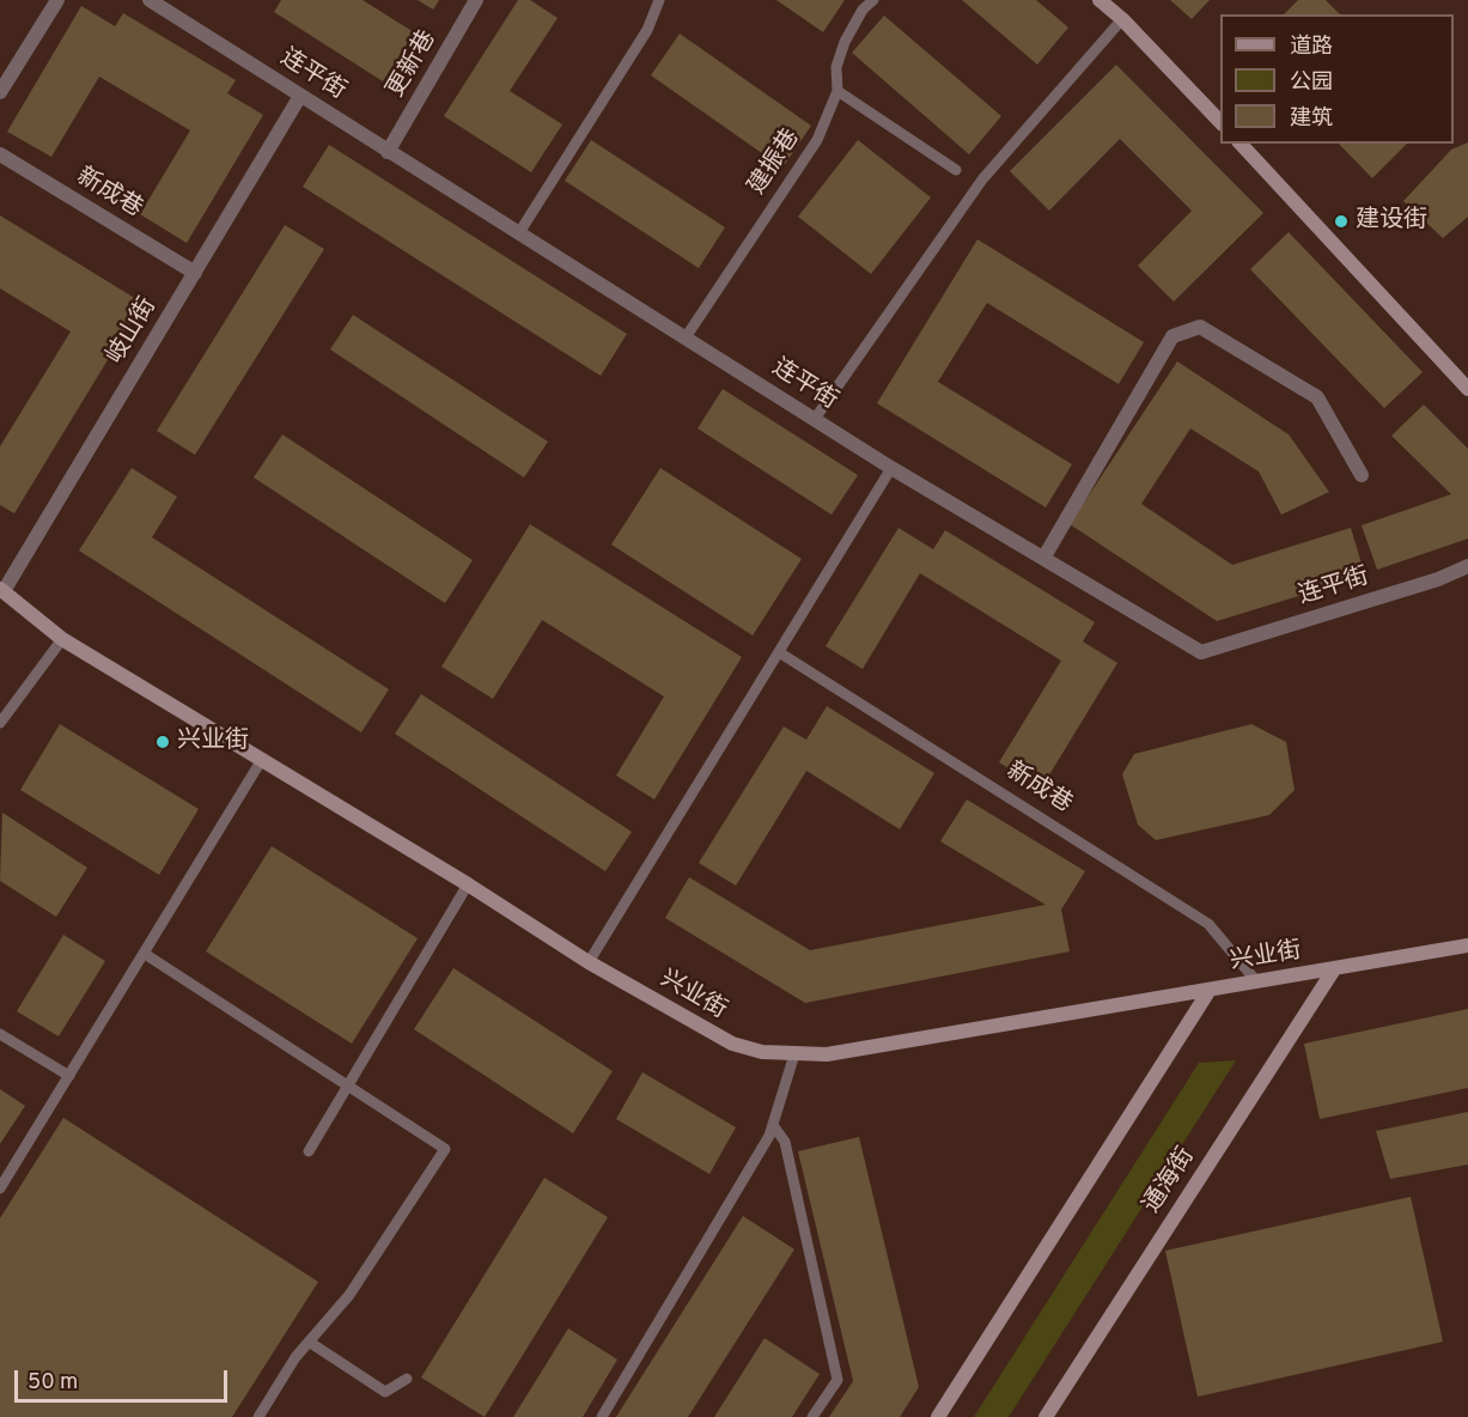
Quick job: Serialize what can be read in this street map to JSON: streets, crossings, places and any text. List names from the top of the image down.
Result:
{
  "streets": {
    "main road": ["兴业街", "通海街"],
    "street": [
      "更新巷",
      "连平街",
      "新成巷",
      "岐山街"
    ],
    "lane": ["建振巷"]
  },
  "crossings": [
    ["更新巷", "连平街"],
    ["连平街", "建振巷"],
    ["连平街", "岐山街"],
    ["新成巷", "岐山街"],
    ["新成巷", "兴业街"],
    ["岐山街", "兴业街"],
    ["兴业街", "通海街"]
  ],
  "places": ["建设街", "兴业街"],
  "legend": ["道路", "公园", "建筑"],
  "scale_bar": "50 m"
}
